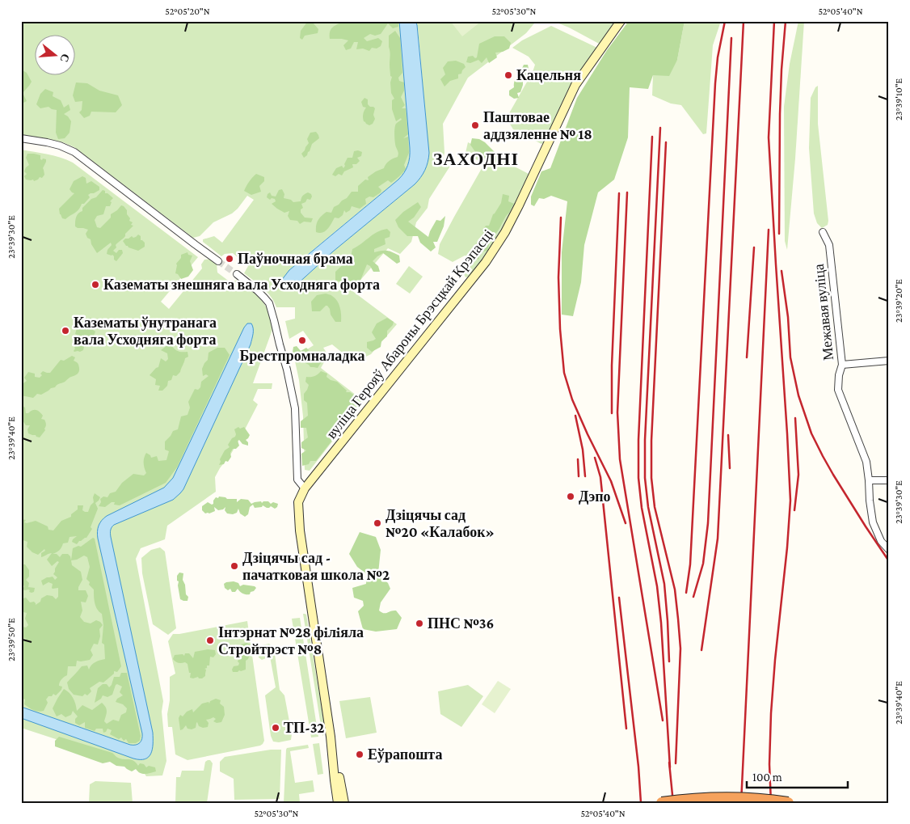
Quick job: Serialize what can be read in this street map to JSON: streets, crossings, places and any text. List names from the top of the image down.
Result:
{
  "streets": {
    "main road": ["вуліца Герояў Абароны Брэсцкай Крэпасці"],
    "street": ["Межавая вуліца"]
  },
  "districts": ["ЗАХОДНІ"],
  "places": [
    "Кацельня",
    "Паштовае аддзяленне № 18",
    "Паўночная брама",
    "Казематы знешняга вала Усходняга форта",
    "Казематы ўнутранага вала Усходняга форта",
    "Брестпромналадка",
    "Дэпо",
    "Дзіцячы сад №20 «Калабок»",
    "Дзіцячы сад - пачатковая школа №2",
    "ПНС №36",
    "Інтэрнат №28 фiлiяла Стройтрэст №8",
    "ТП-32",
    "Еўрапошта"
  ],
  "scale_bar": "100 m",
  "north": "right",
  "coordinates": [
    "52°05'20\"N",
    "52°05'30\"N",
    "52°05'40\"N",
    "23°39'10\"E",
    "23°39'30\"E",
    "23°39'20\"E",
    "23°39'40\"E",
    "23°39'50\"E"
  ]
}
